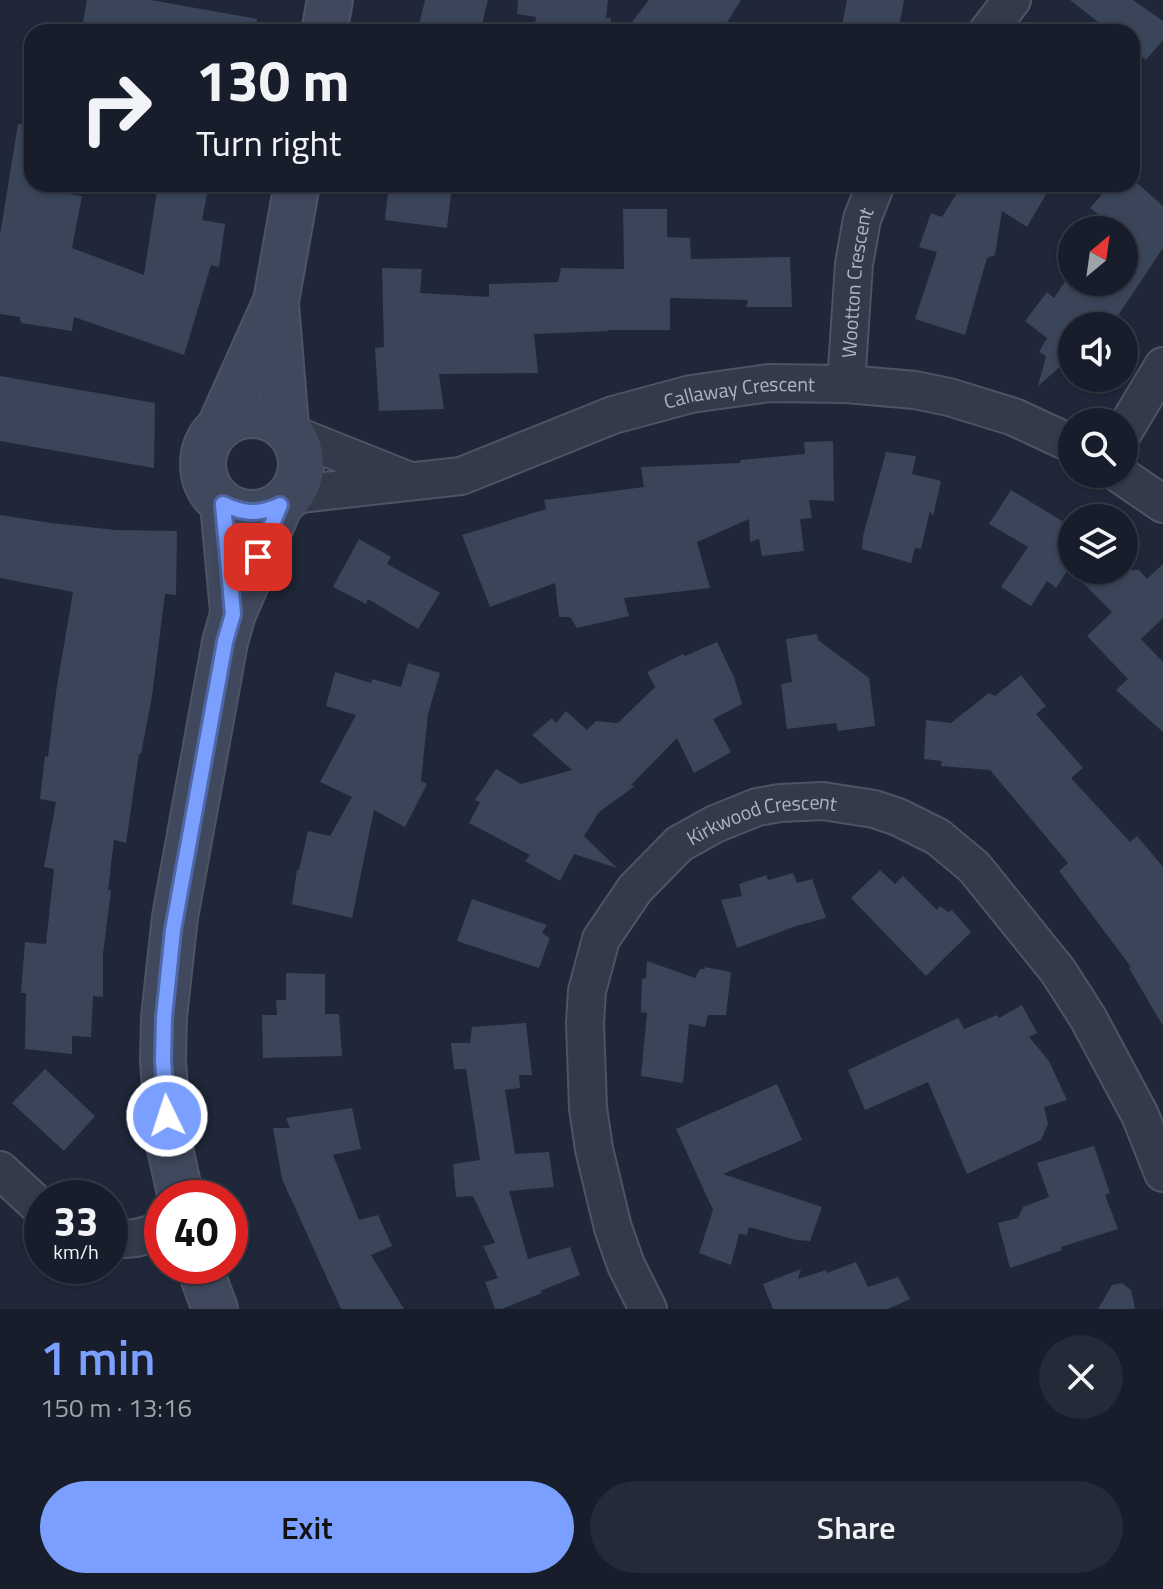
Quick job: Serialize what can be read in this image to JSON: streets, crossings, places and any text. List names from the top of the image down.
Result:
{
  "streets": {
    "street": ["Wootton Crescent", "Callaway Crescent", "Kirkwood Crescent"]
  },
  "crossings": [
    ["Wootton Crescent", "Callaway Crescent"]
  ],
  "north": "top right",
  "page": {
    "turn": ["130 m", "Turn right"],
    "speed": "33 km/h",
    "limit": "40",
    "heading": ["1 min", "150 m · 13:16"],
    "buttons": ["Exit", "Share"]
  }
}
